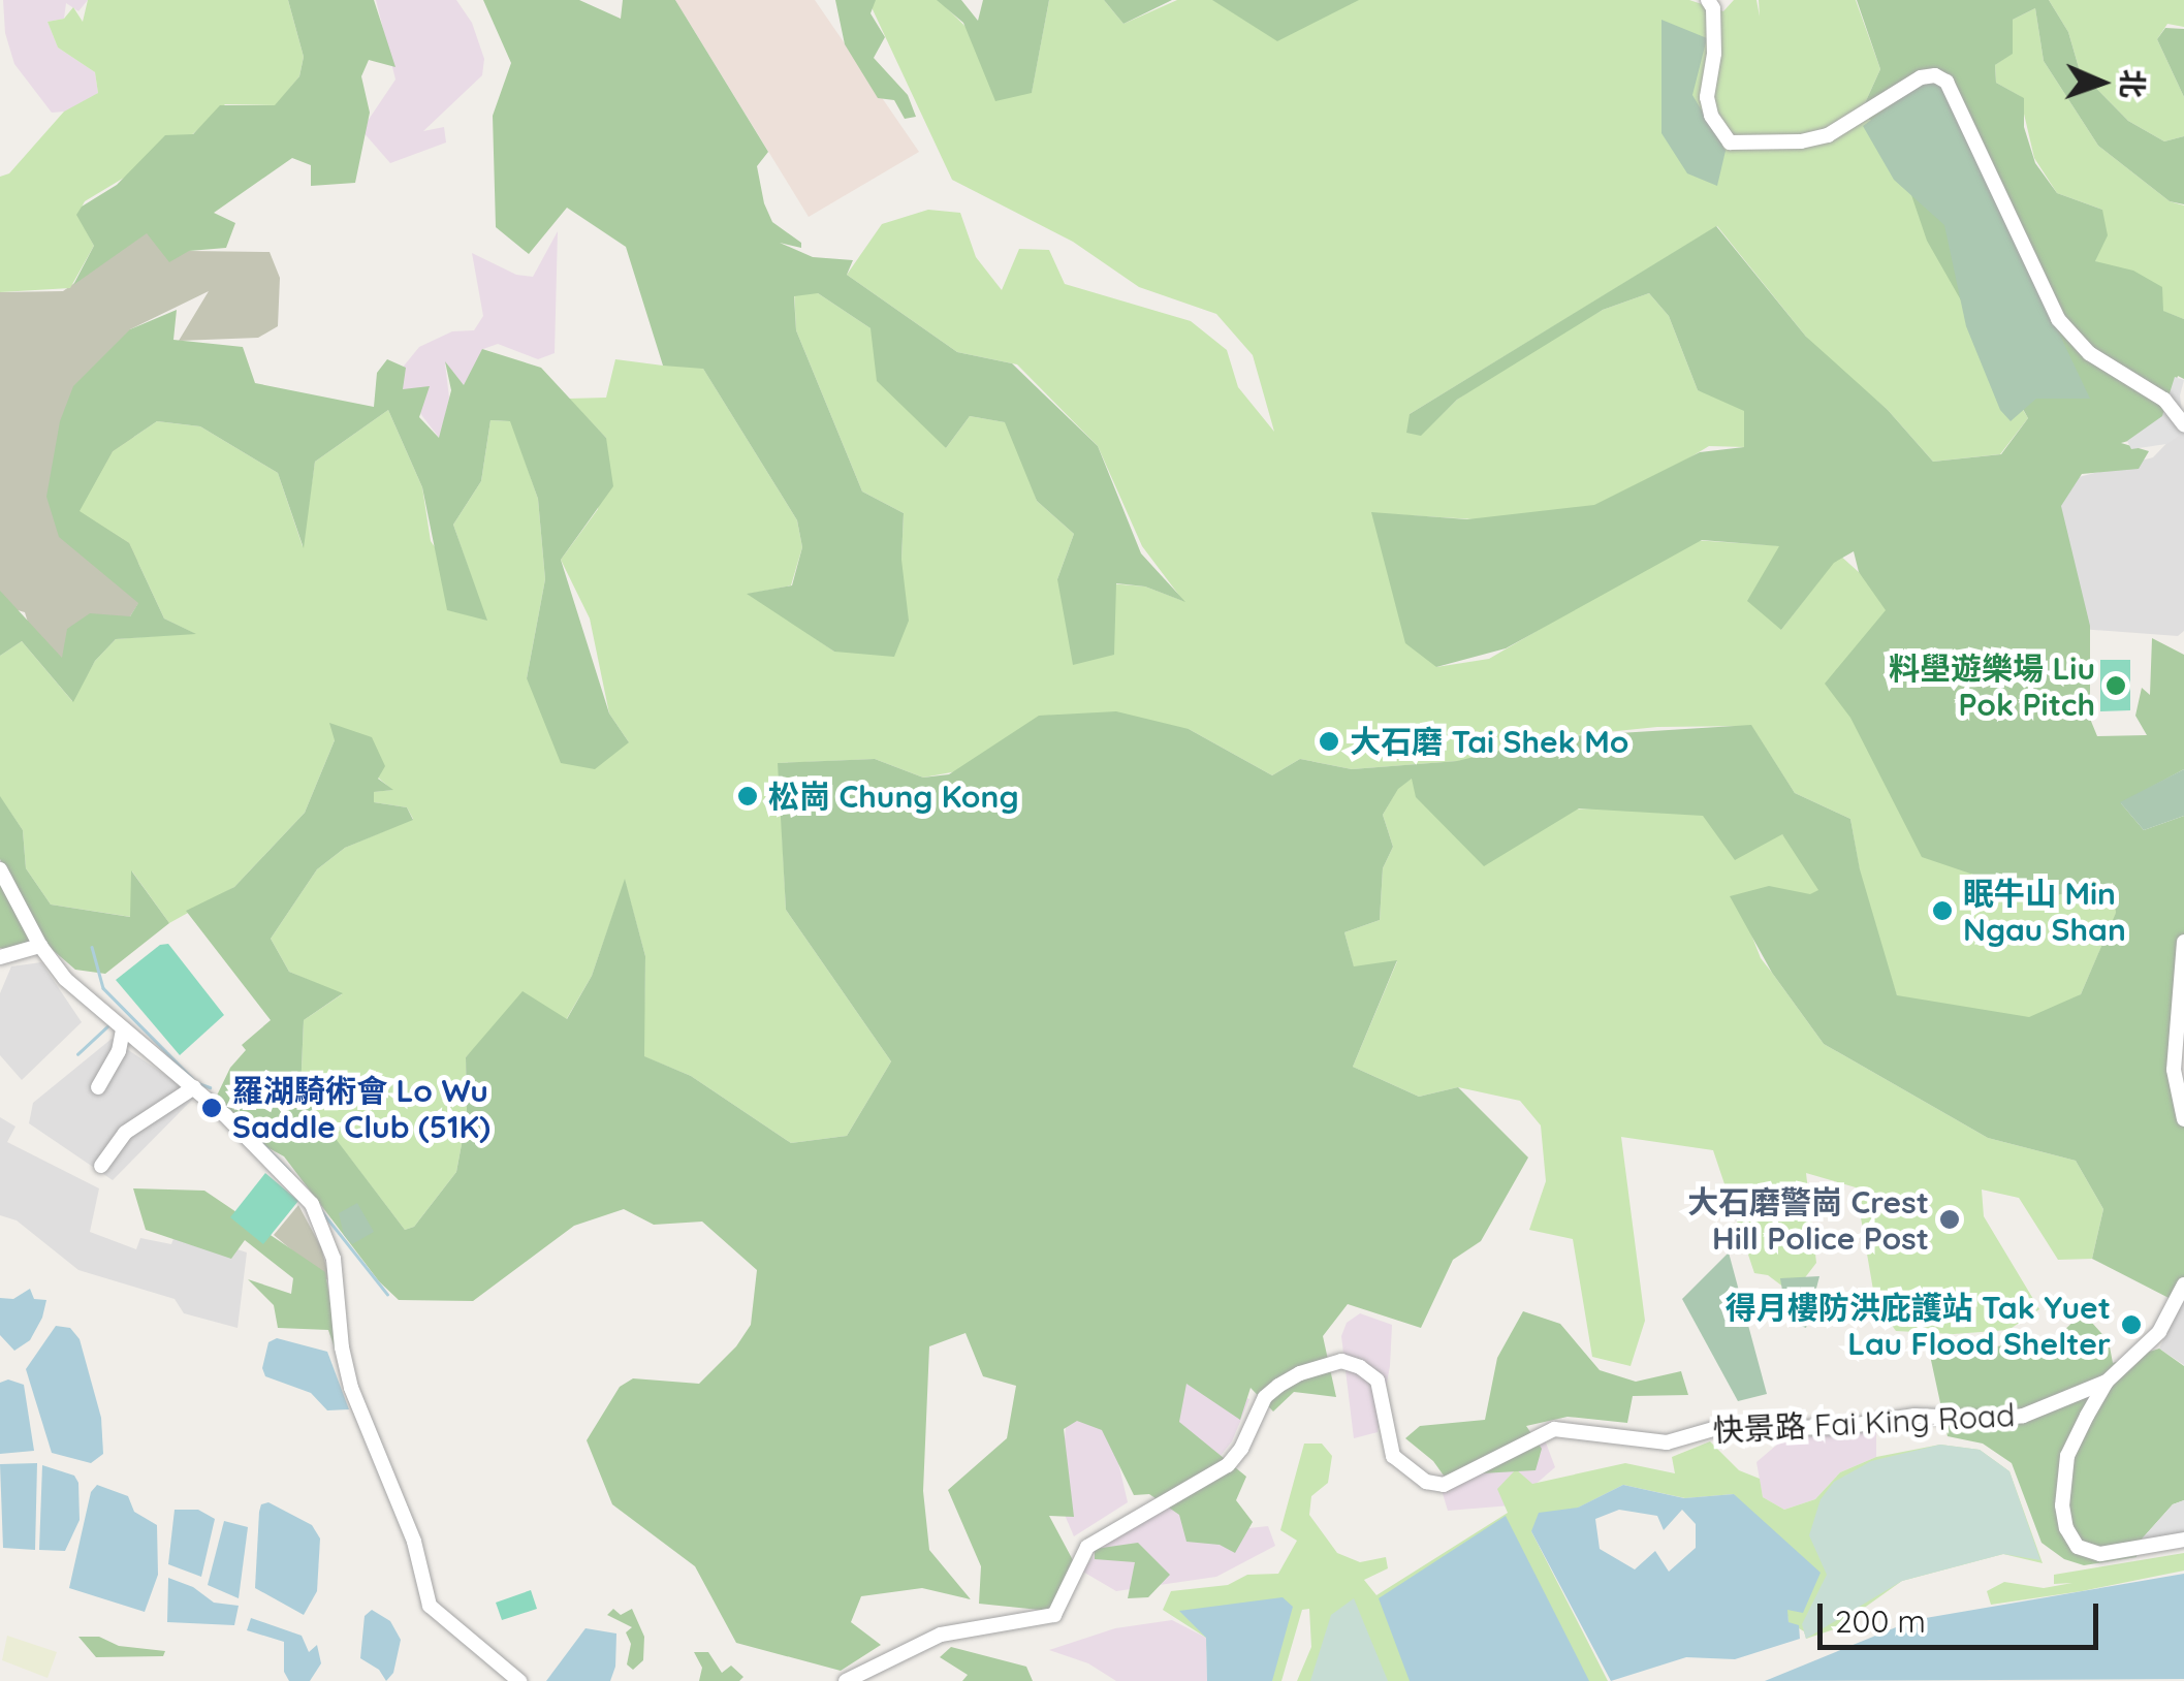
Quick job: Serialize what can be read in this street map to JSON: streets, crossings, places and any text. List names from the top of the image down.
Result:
{
  "streets": {
    "street": ["快景路 Fai King Road"]
  },
  "places": [
    "料壆遊樂場 Liu Pok Pitch",
    "大石磨 Tai Shek Mo",
    "松崗 Chung Kong",
    "眠牛山 Min Ngau Shan",
    "羅湖騎術會 Lo Wu Saddle Club (51K)",
    "大石磨警崗 Crest Hill Police Post",
    "得月樓防洪庇護站 Tak Yuet Lau Flood Shelter"
  ],
  "scale_bar": "200 m",
  "north": "right"
}
